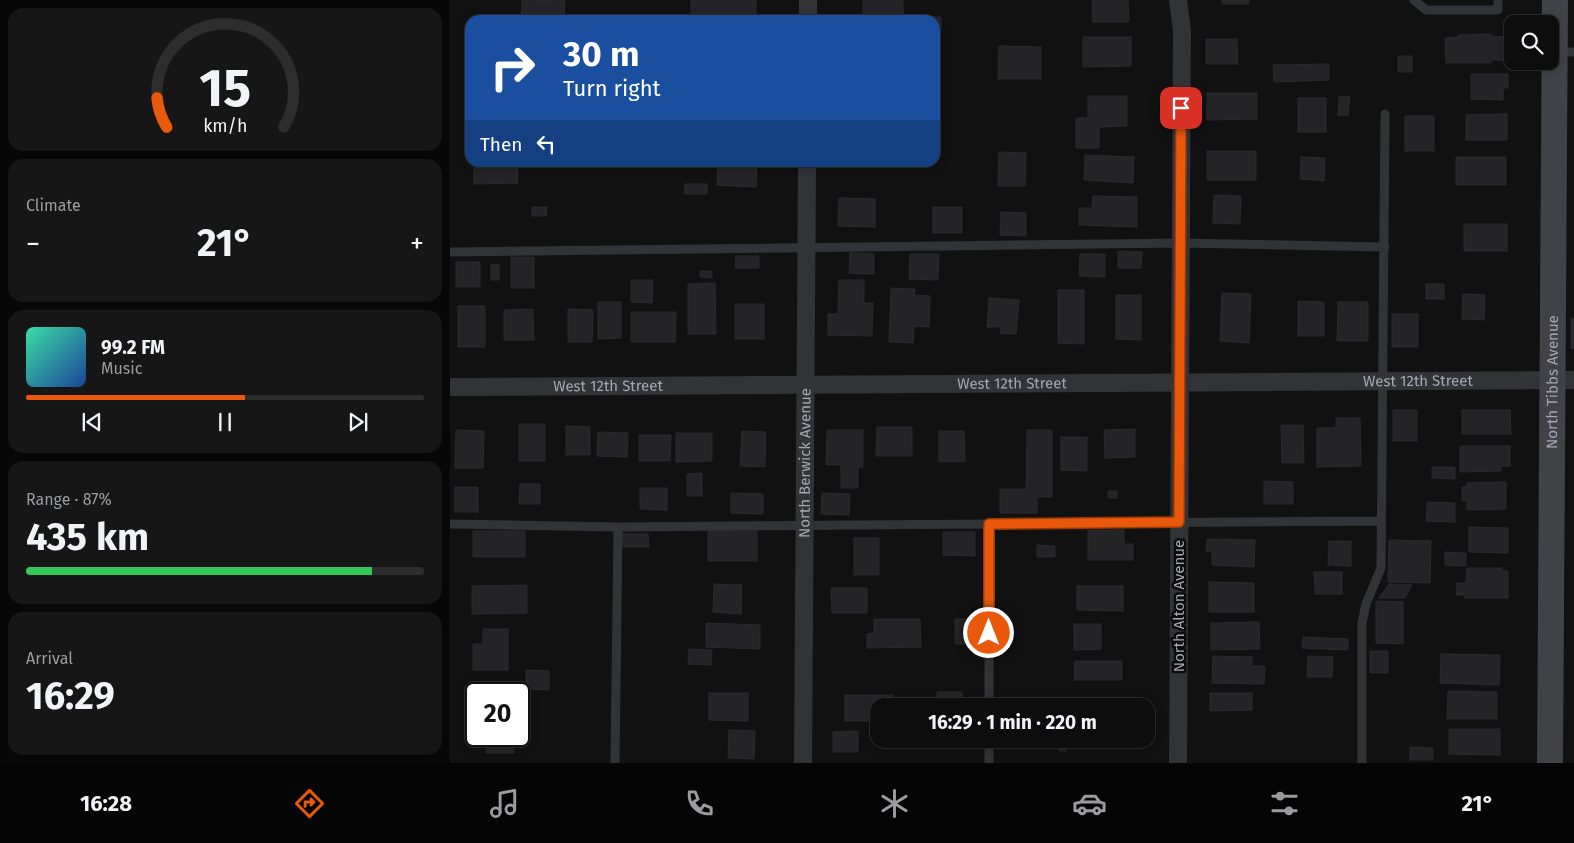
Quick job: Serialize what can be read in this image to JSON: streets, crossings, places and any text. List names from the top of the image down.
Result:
{
  "streets": {
    "street": [
      "West 12th Street",
      "North Tibbs Avenue",
      "North Berwick Avenue",
      "North Alton Avenue"
    ]
  },
  "crossings": [
    ["West 12th Street", "North Tibbs Avenue"],
    ["West 12th Street", "North Berwick Avenue"],
    ["West 12th Street", "North Alton Avenue"]
  ],
  "page": {
    "turn": ["30 m", "Turn right"],
    "then": "Then",
    "tile": [
      "Climate",
      ["Range · 87%", "435 km"],
      ["Arrival", "16:29"]
    ],
    "heat": ["−", "21°", "+"],
    "song": ["99.2 FM", "Music"],
    "limit": "20",
    "trip": "16:29 · 1 min · 220 m",
    "tabs": ["16:28", "21°"],
    "gauge": ["15", "km/h"]
  }
}
